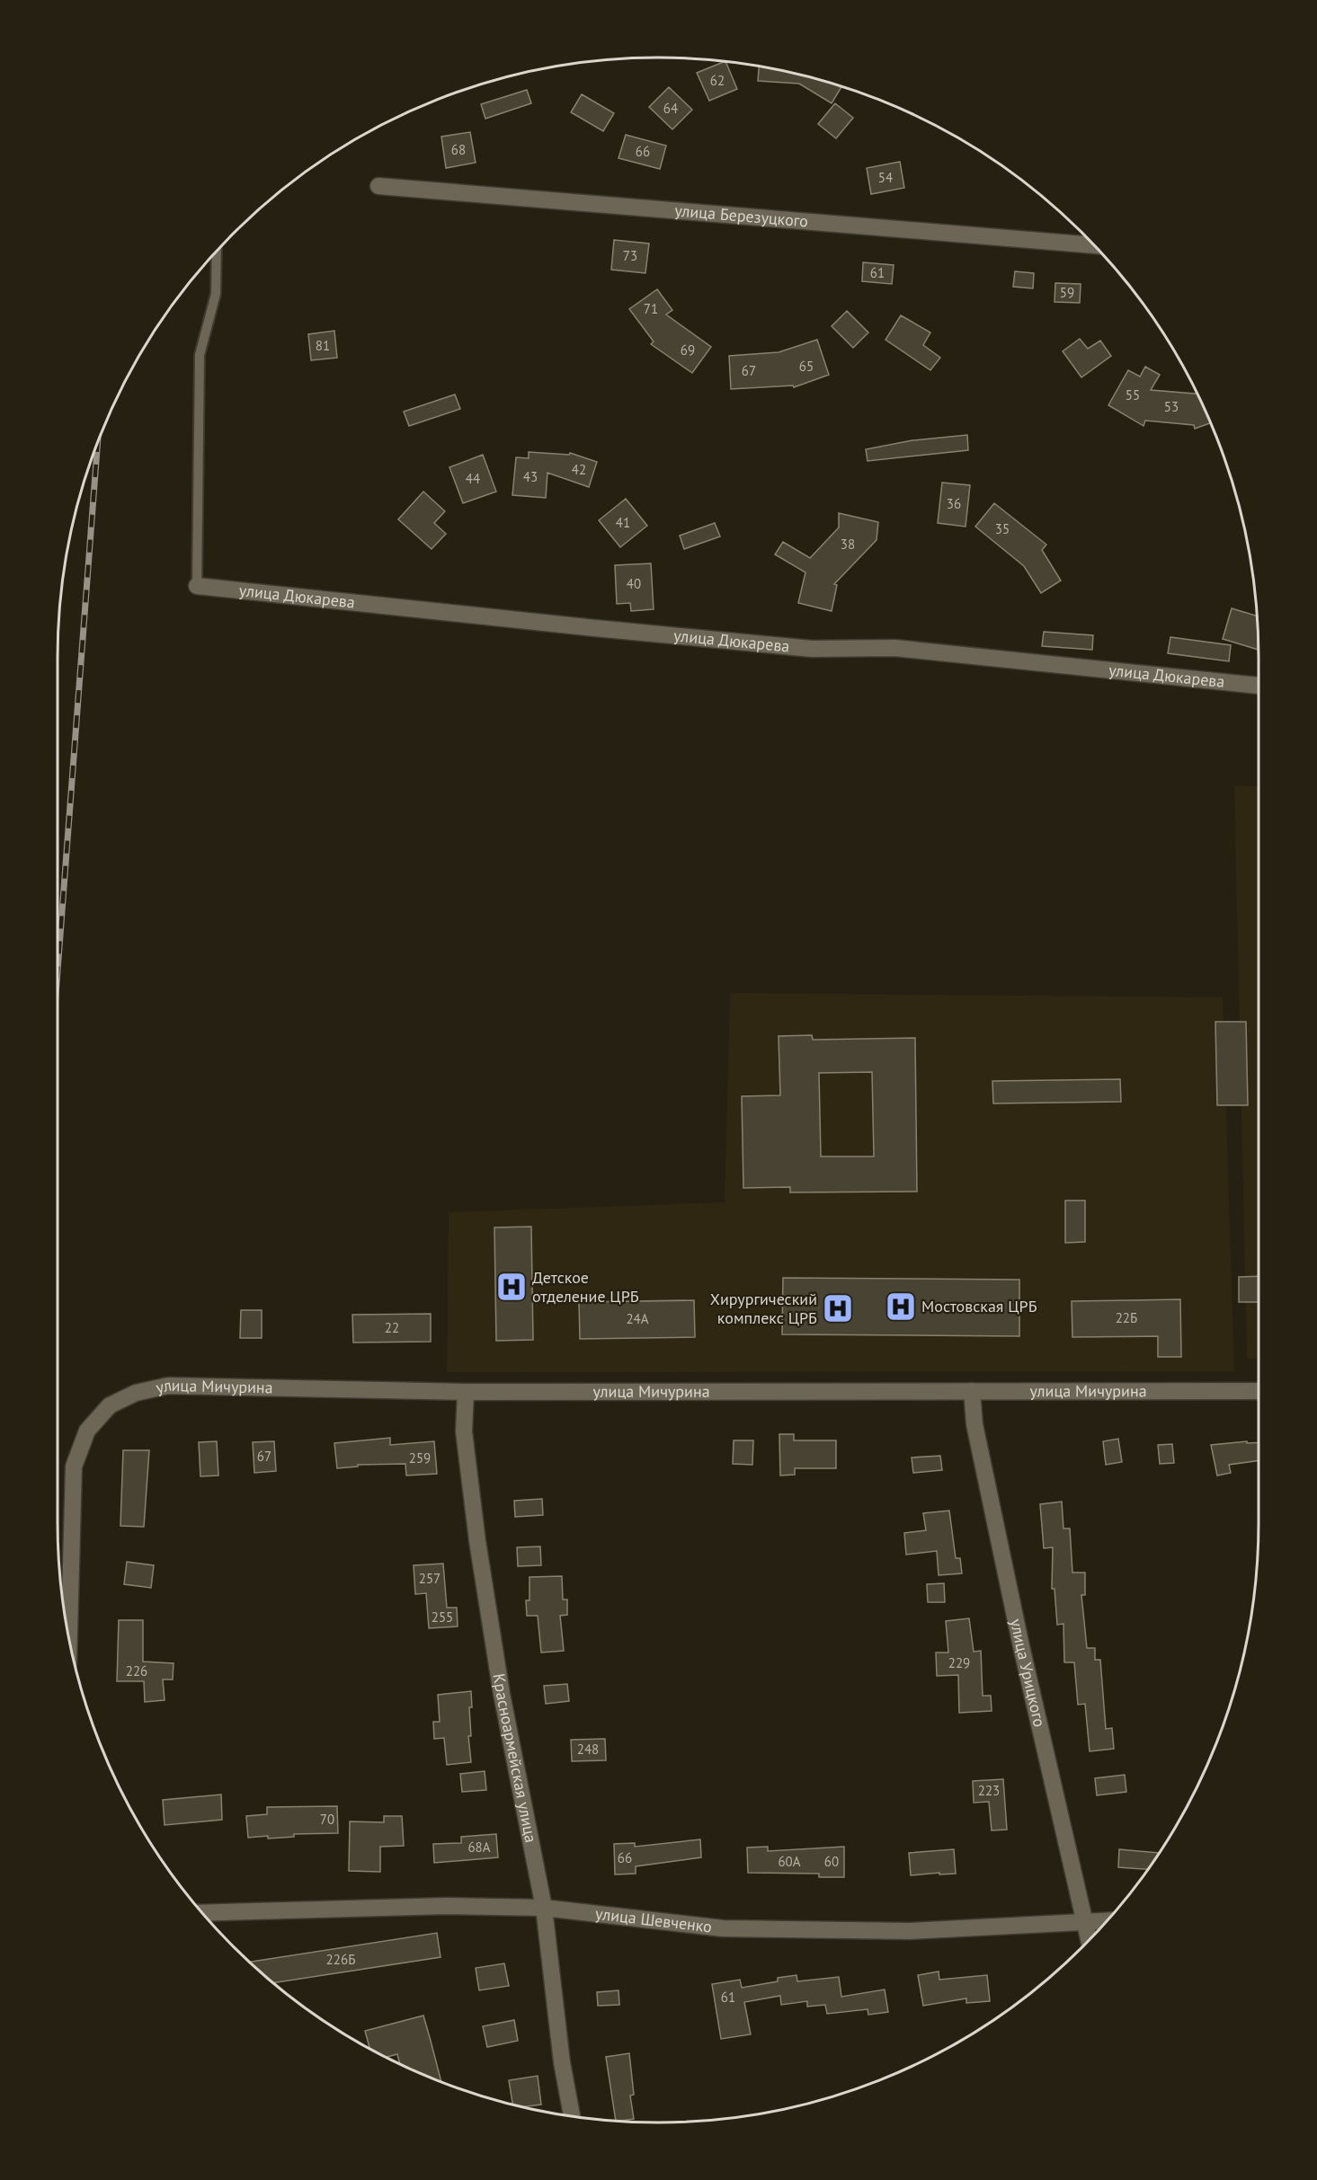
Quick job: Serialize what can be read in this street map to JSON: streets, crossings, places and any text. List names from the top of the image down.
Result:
{
  "streets": {
    "street": [
      "улица Березуцкого",
      "улица Дюкарева",
      "улица Мичурина",
      "улица Урицкого",
      "Красноармейская улица",
      "улица Шевченко"
    ]
  },
  "crossings": [
    ["улица Мичурина", "улица Урицкого"],
    ["улица Мичурина", "Красноармейская улица"],
    ["улица Урицкого", "улица Шевченко"],
    ["Красноармейская улица", "улица Шевченко"]
  ],
  "places": {
    "hospital": ["Детское отделение ЦРБ", "Мостовская ЦРБ", "Хирургический комплекс ЦРБ"]
  },
  "house_numbers": [
    "62",
    "64",
    "68",
    "66",
    "54",
    "73",
    "61",
    "59",
    "71",
    "81",
    "69",
    "65",
    "67",
    "55",
    "53",
    "42",
    "43",
    "44",
    "36",
    "41",
    "35",
    "38",
    "40",
    "22Б",
    "24А",
    "22",
    "67",
    "259",
    "257",
    "255",
    "229",
    "226",
    "248",
    "223",
    "70",
    "68А",
    "66",
    "60А",
    "60",
    "226Б",
    "61"
  ]
}
